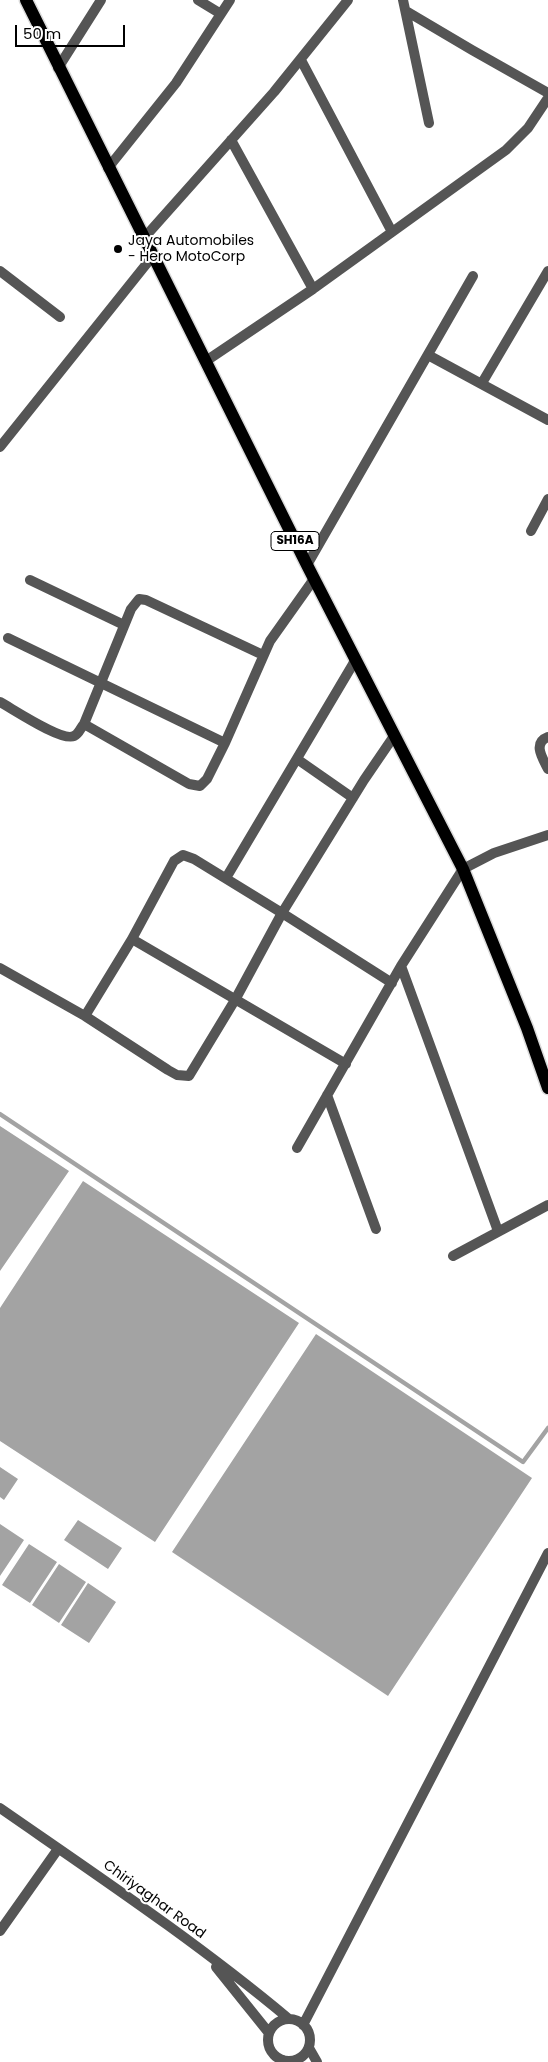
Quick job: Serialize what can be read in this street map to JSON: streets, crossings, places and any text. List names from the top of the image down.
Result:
{
  "streets": {
    "main road": ["SH16A"],
    "street": ["Chiriyaghar Road"]
  },
  "places": ["Jaya Automobiles - Hero MotoCorp"],
  "scale_bar": "50 m"
}
